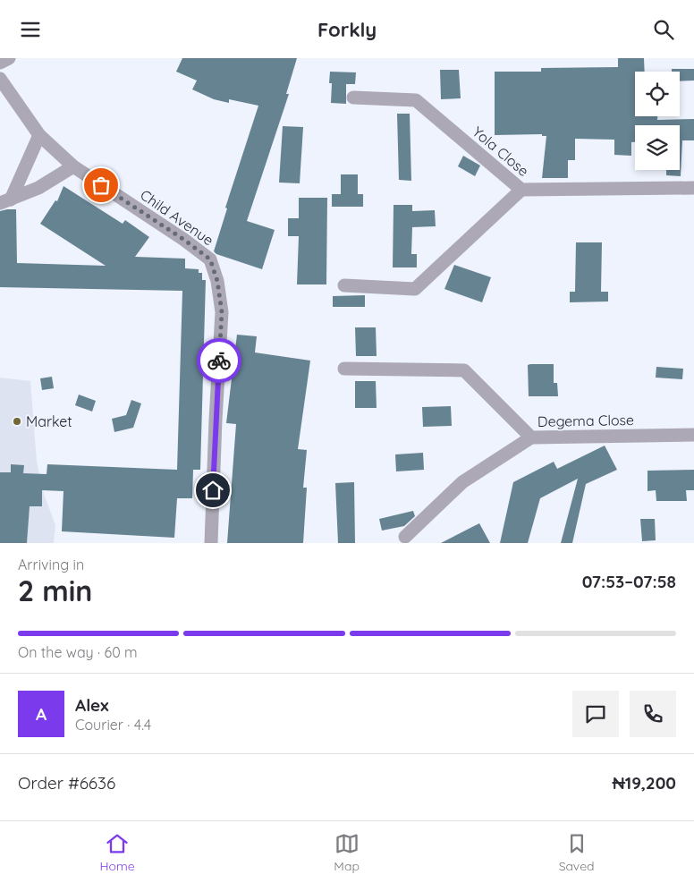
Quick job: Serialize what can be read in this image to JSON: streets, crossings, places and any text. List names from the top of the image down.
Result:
{
  "streets": {
    "street": ["Yola Close", "Child Avenue", "Degema Close"]
  },
  "places": ["Market"],
  "page": {
    "header": "Forkly",
    "heading": ["2 min", "Arriving in", "07:53–07:58"],
    "panel": [
      "Alex",
      "Courier · 4.4",
      "Order #6636",
      "₦19,200"
    ],
    "bar": "On the way · 60 m",
    "round": "A",
    "tabs": ["Home", "Map", "Saved"]
  }
}
